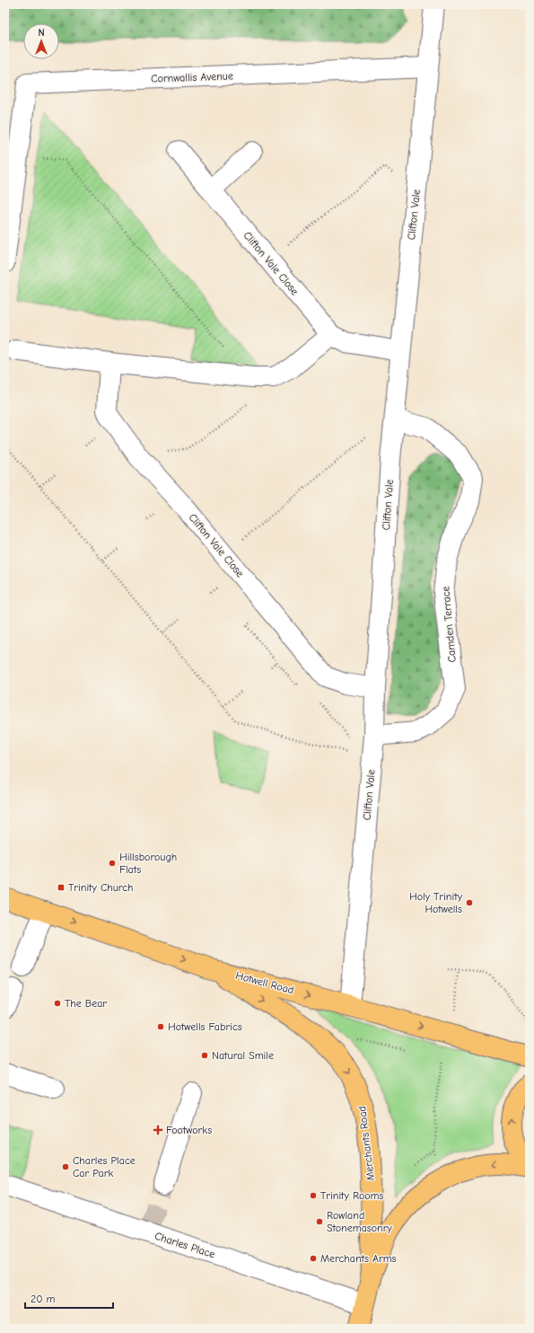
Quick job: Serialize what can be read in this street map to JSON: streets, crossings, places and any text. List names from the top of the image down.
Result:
{
  "streets": {
    "main road": ["Hotwell Road", "Merchants Road"],
    "street": [
      "Cornwallis Avenue",
      "Clifton Vale",
      "Clifton Vale Close",
      "Camden Terrace",
      "Charles Place"
    ]
  },
  "crossings": [
    ["Cornwallis Avenue", "Clifton Vale"],
    ["Clifton Vale", "Clifton Vale Close"],
    ["Clifton Vale", "Camden Terrace"],
    ["Clifton Vale", "Hotwell Road"],
    ["Hotwell Road", "Merchants Road"],
    ["Merchants Road", "Charles Place"]
  ],
  "one_way": ["Hotwell Road", "Merchants Road"],
  "places": {
    "other": [
      "Hillsborough Flats",
      "Holy Trinity Hotwells",
      "The Bear",
      "Hotwells Fabrics",
      "Natural Smile",
      "Charles Place Car Park",
      "Trinity Rooms",
      "Rowland Stonemasonry",
      "Merchants Arms"
    ],
    "transit": ["Trinity Church"],
    "health": ["Footworks"]
  },
  "scale_bar": "20 m",
  "north": "top"
}
